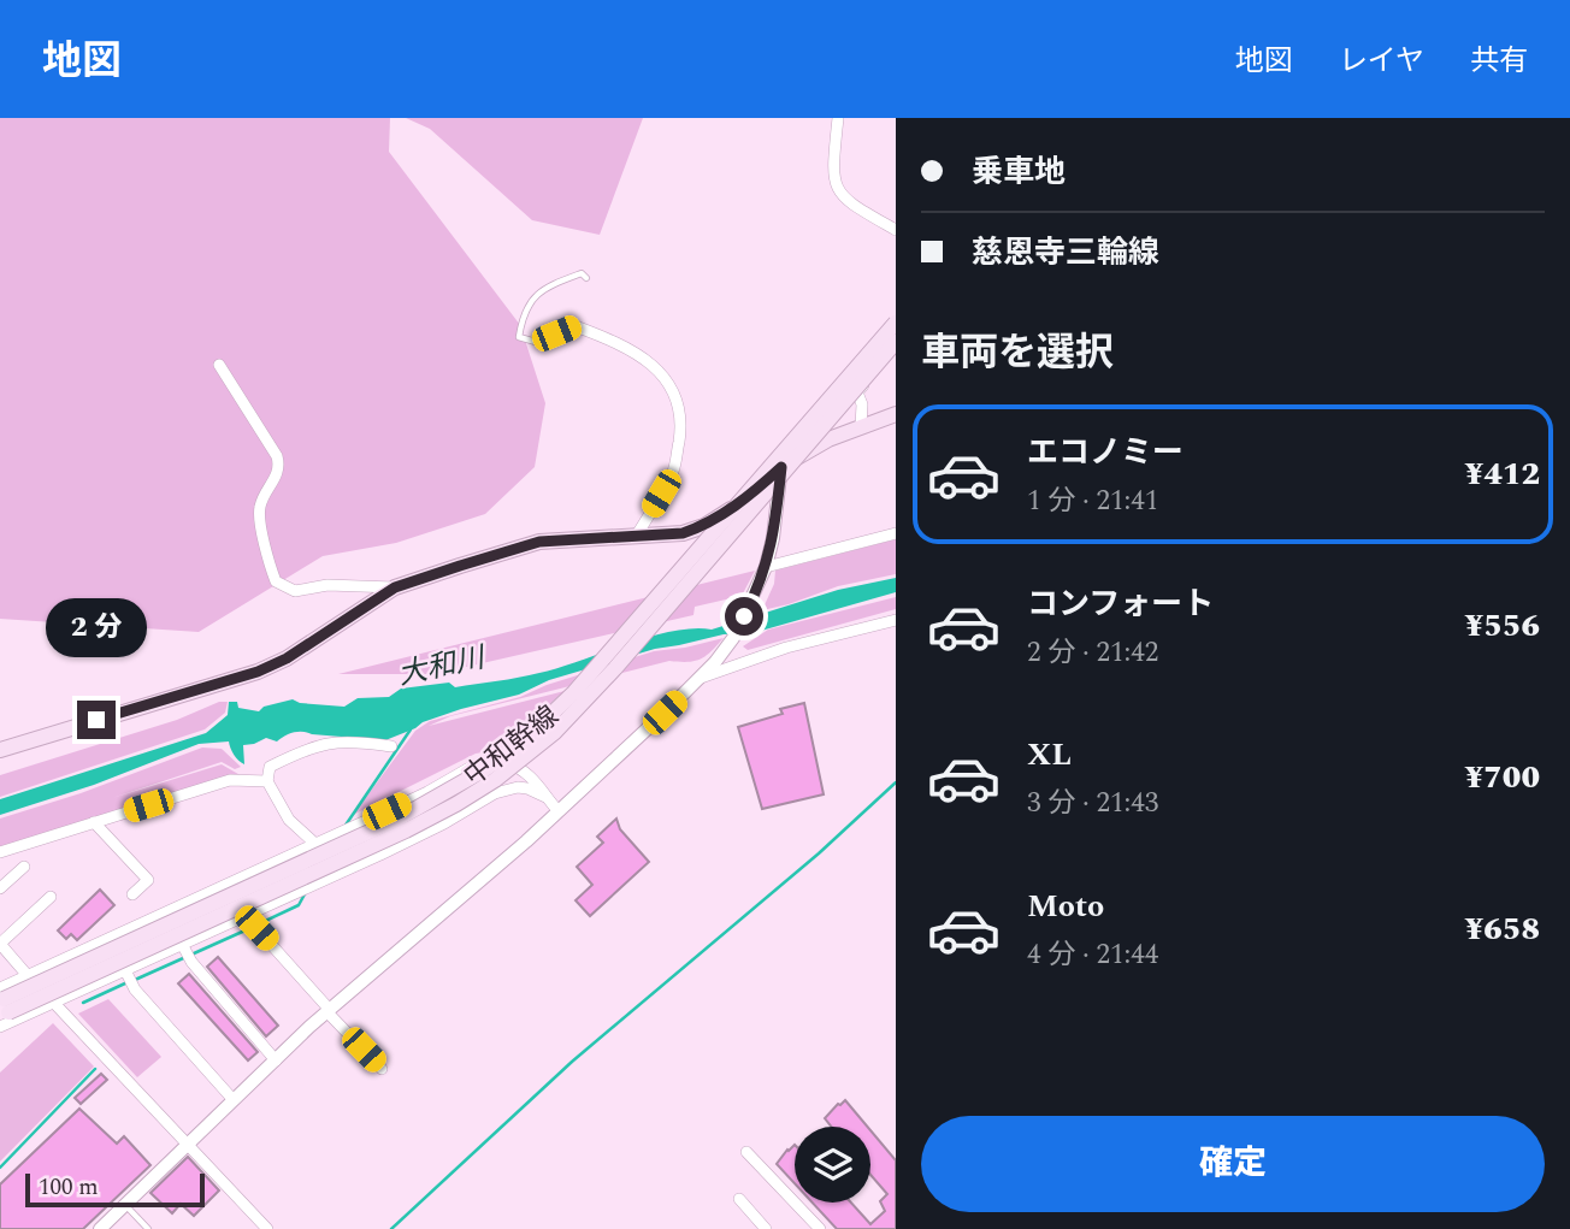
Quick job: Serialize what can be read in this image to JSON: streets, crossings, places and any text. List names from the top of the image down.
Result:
{
  "streets": {
    "main road": ["中和幹線"]
  },
  "water": ["大和川"],
  "scale_bar": "100 m",
  "page": {
    "header": "地図",
    "nav": ["地図", "レイヤ", "共有"],
    "banner": ["乗車地", "慈恩寺三輪線"],
    "heading": "車両を選択",
    "list": [
      {
        "name": "エコノミー",
        "note": "1 分 · 21:41",
        "value": "¥412"
      },
      {
        "name": "コンフォート",
        "note": "2 分 · 21:42",
        "value": "¥556"
      },
      {
        "name": "XL",
        "note": "3 分 · 21:43",
        "value": "¥700"
      },
      {
        "name": "Moto",
        "note": "4 分 · 21:44",
        "value": "¥658"
      }
    ],
    "bubble": "2 分",
    "buttons": "確定",
    "scale": "100 m"
  }
}
